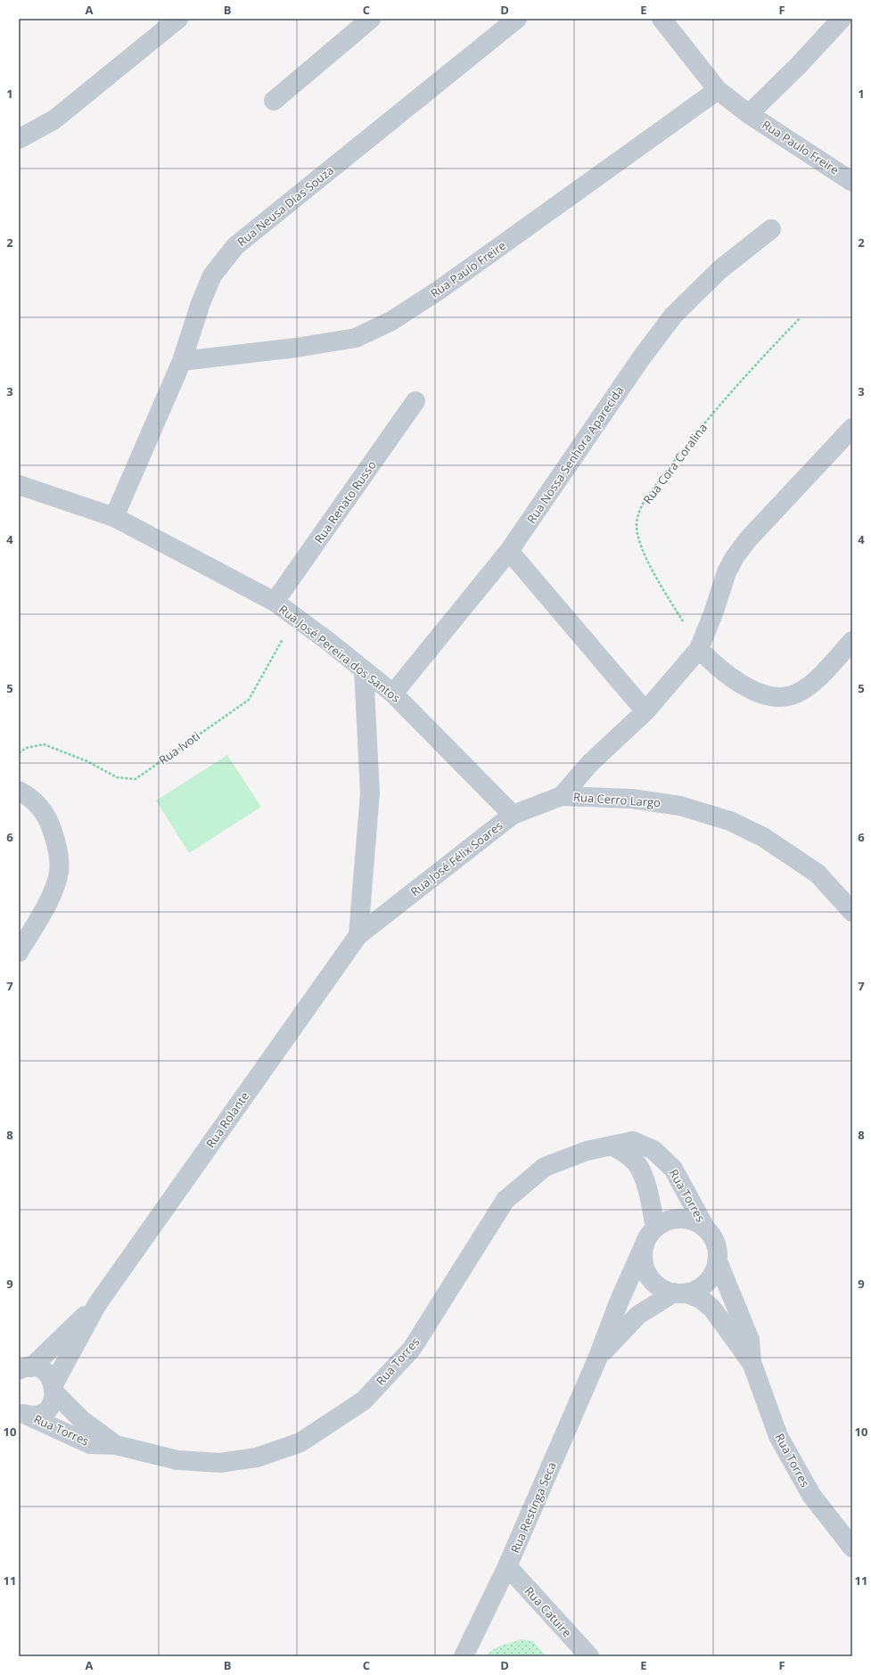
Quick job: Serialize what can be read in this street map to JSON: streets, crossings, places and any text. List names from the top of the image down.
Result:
{
  "streets": {
    "street": [
      "Rua Paulo Freire",
      "Rua Neusa Dias Souza",
      "Rua Nossa Senhora Aparecida",
      "Rua Renato Russo",
      "Rua José Pereira dos Santos",
      "Rua Cerro Largo",
      "Rua José Félix Soares",
      "Rua Rolante",
      "Rua Torres",
      "Rua Restinga Seca",
      "Rua Catuire"
    ],
    "path": ["Rua Cora Coralina", "Rua Ivoti"]
  },
  "crossings": [
    ["Rua Paulo Freire", "Rua Neusa Dias Souza"],
    ["Rua Neusa Dias Souza", "Rua José Pereira dos Santos"],
    ["Rua Nossa Senhora Aparecida", "Rua José Pereira dos Santos"],
    ["Rua Renato Russo", "Rua José Pereira dos Santos"],
    ["Rua José Pereira dos Santos", "Rua Ivoti"],
    ["Rua José Pereira dos Santos", "Rua José Félix Soares"],
    ["Rua Cerro Largo", "Rua José Félix Soares"],
    ["Rua José Félix Soares", "Rua Rolante"],
    ["Rua Rolante", "Rua Torres"],
    ["Rua Torres", "Rua Restinga Seca"],
    ["Rua Restinga Seca", "Rua Catuire"]
  ],
  "grid": {
    "columns": [
      "A",
      "B",
      "C",
      "D",
      "E",
      "F"
    ],
    "rows": [
      "1",
      "2",
      "3",
      "4",
      "5",
      "6",
      "7",
      "8",
      "9",
      "10",
      "11"
    ]
  }
}
